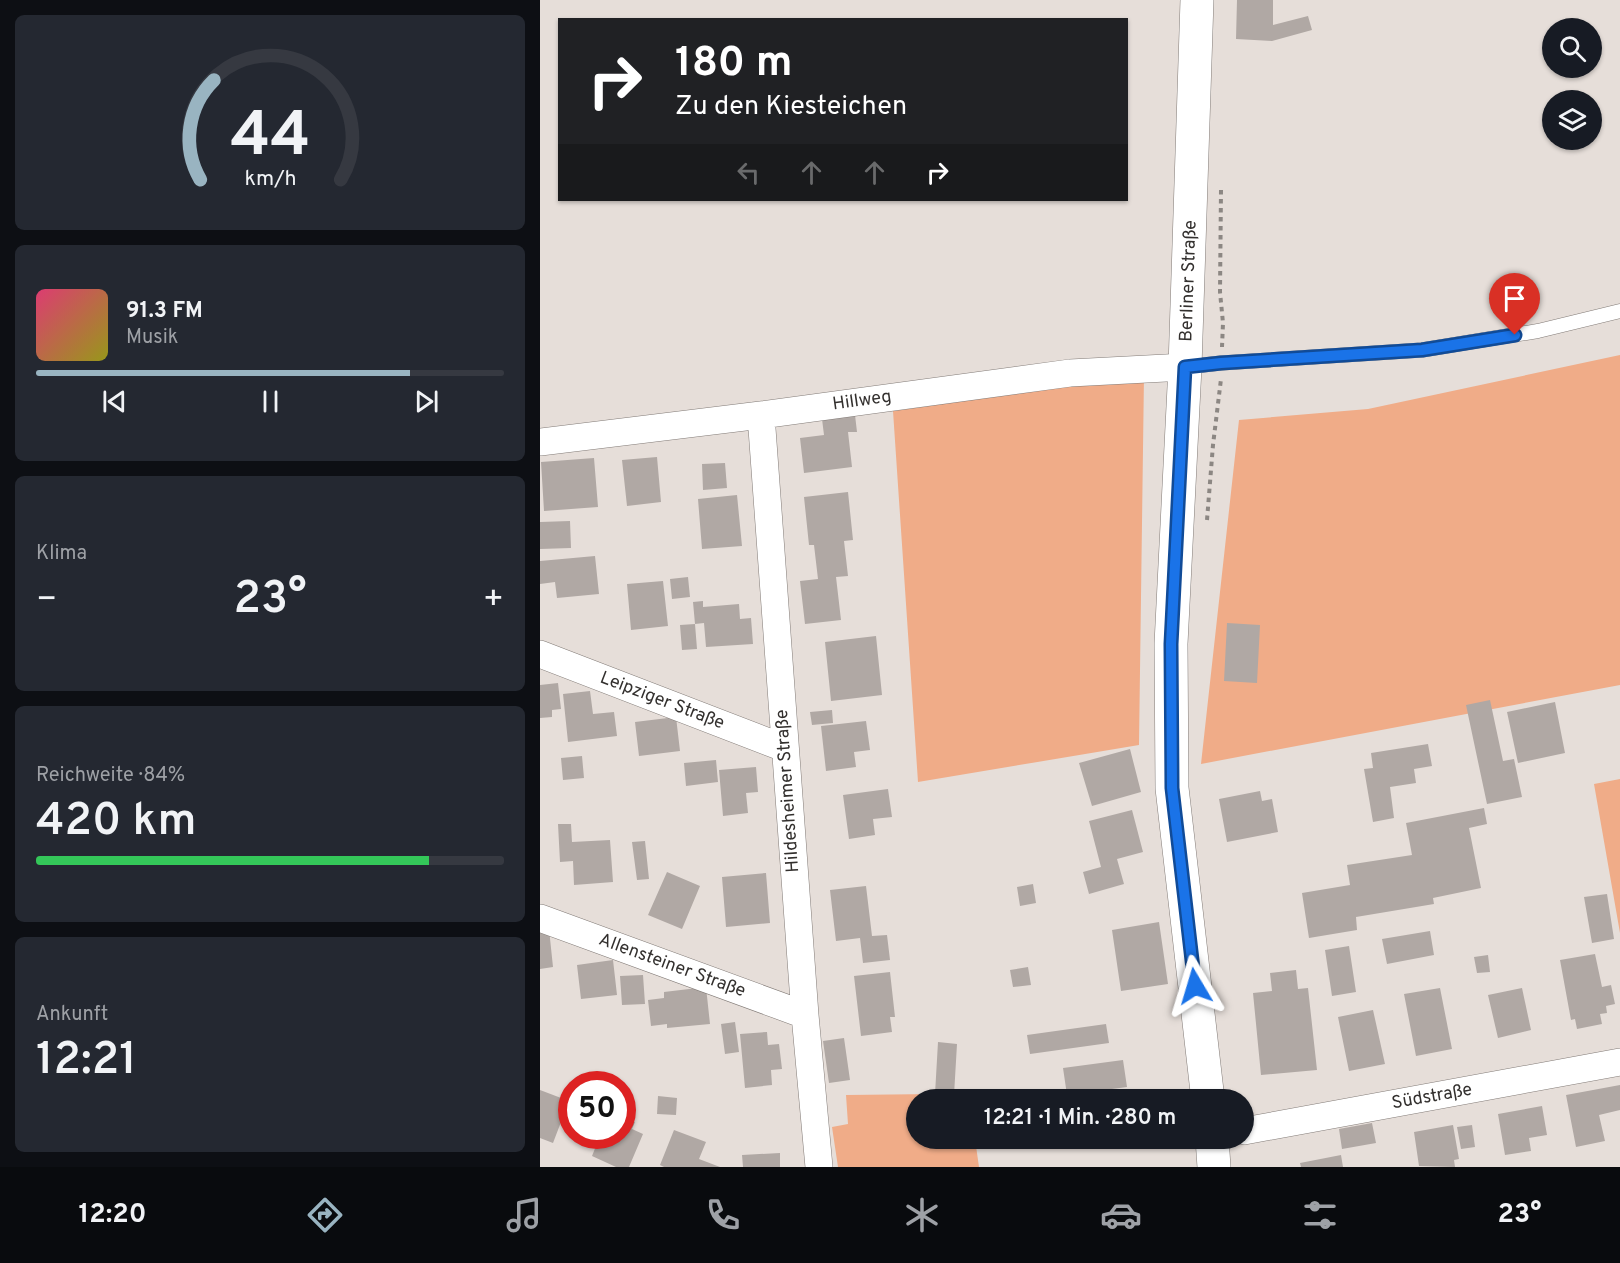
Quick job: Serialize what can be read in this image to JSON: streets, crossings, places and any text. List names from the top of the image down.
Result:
{
  "streets": {
    "main road": ["Berliner Straße"],
    "street": [
      "Hillweg",
      "Leipziger Straße",
      "Hildesheimer Straße",
      "Allensteiner Straße",
      "Südstraße"
    ]
  },
  "crossings": [
    ["Berliner Straße", "Hillweg"],
    ["Hillweg", "Hildesheimer Straße"],
    ["Leipziger Straße", "Hildesheimer Straße"],
    ["Hildesheimer Straße", "Allensteiner Straße"]
  ],
  "page": {
    "turn": ["180 m", "Zu den Kiesteichen"],
    "song": ["91.3 FM", "Musik"],
    "tile": [
      "Klima",
      ["Reichweite · 84%", "420 km"],
      ["Ankunft", "12:21"]
    ],
    "heat": ["−", "23°", "+"],
    "limit": "50",
    "trip": "12:21 · 1 Min. · 280 m",
    "tabs": ["12:20", "23°"],
    "gauge": ["44", "km/h"]
  }
}
